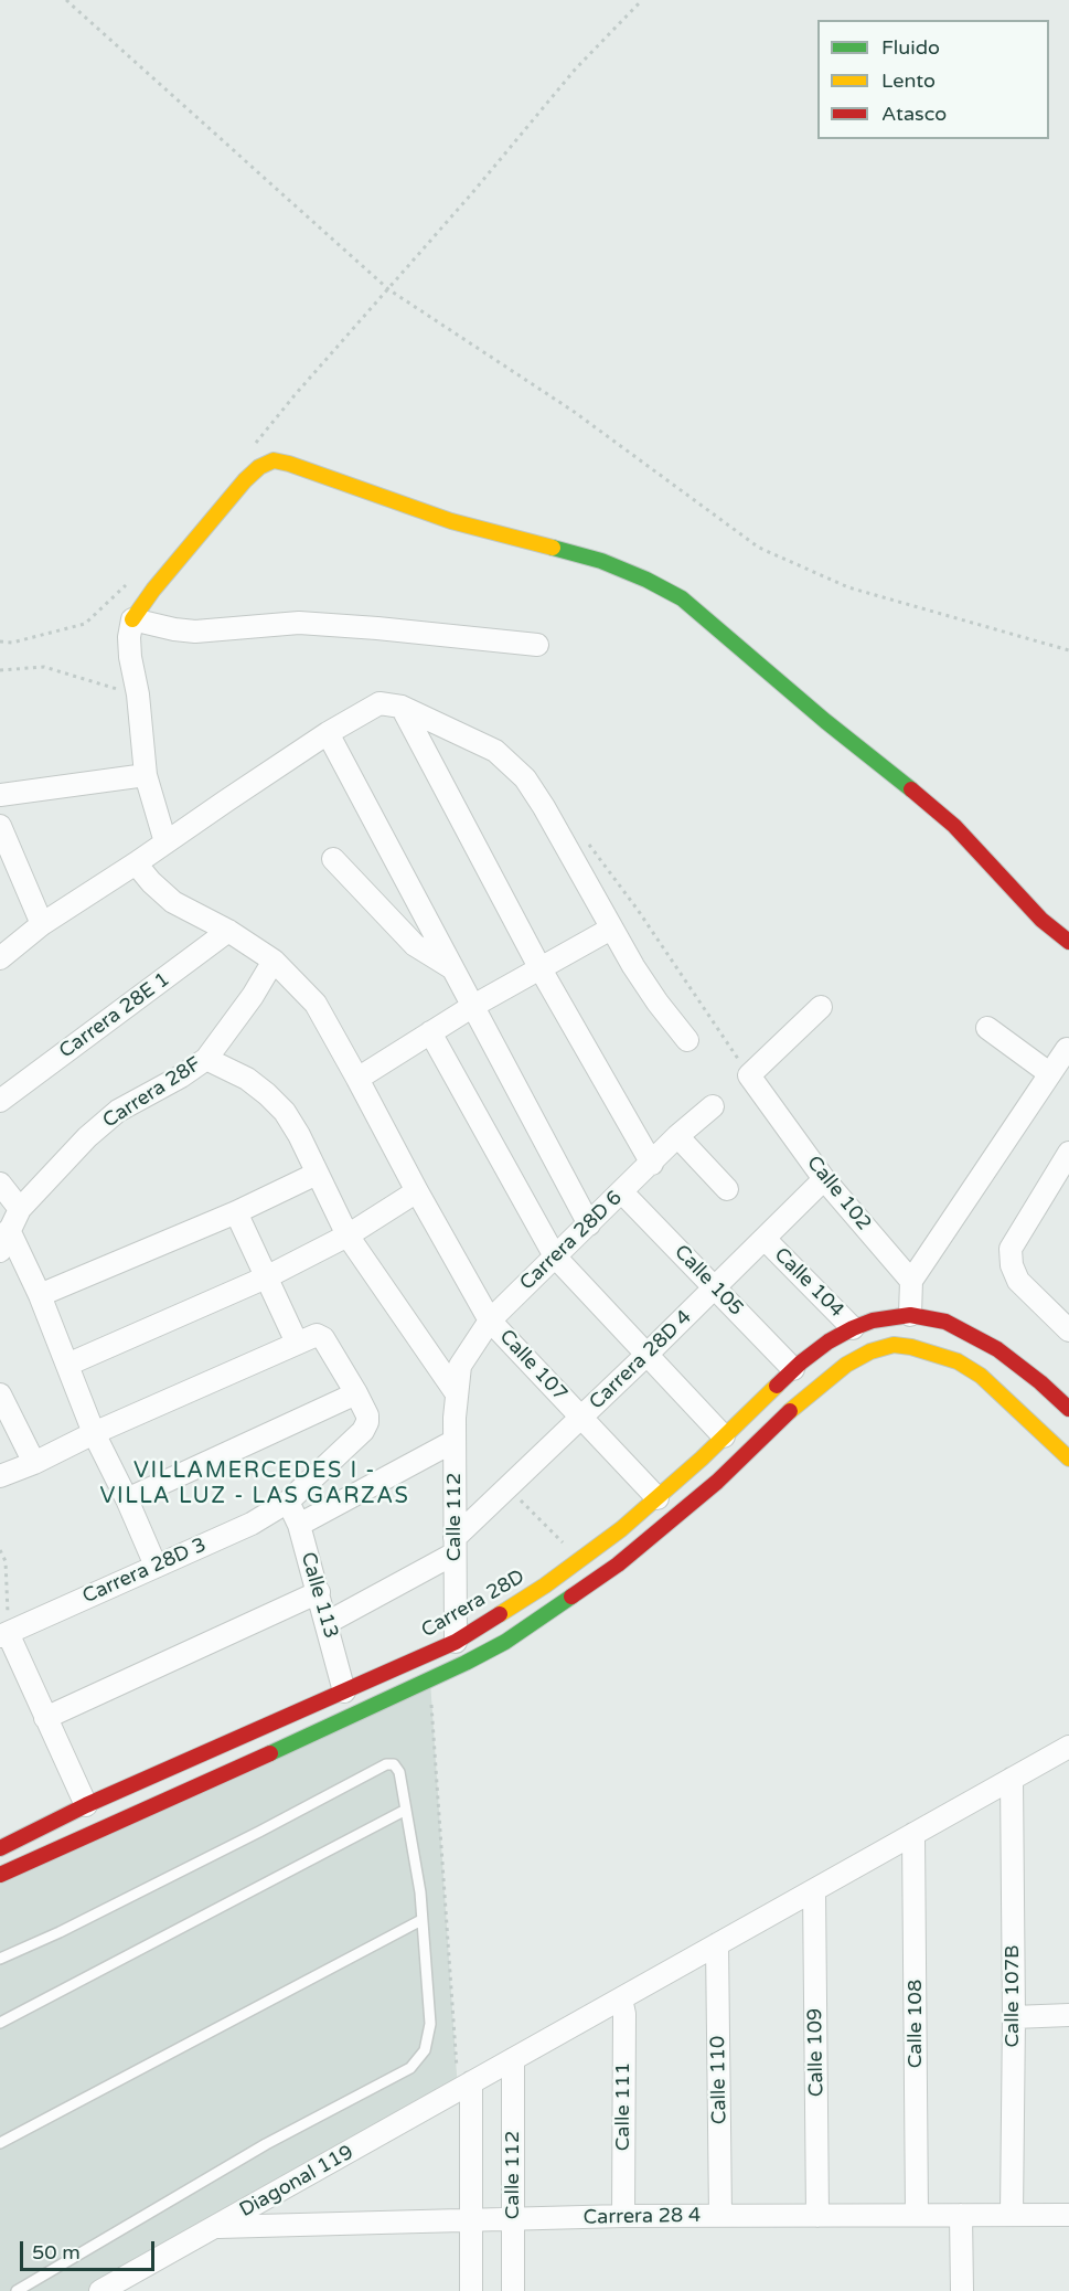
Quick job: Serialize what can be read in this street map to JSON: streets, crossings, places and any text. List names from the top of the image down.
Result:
{
  "streets": {
    "street": [
      "Carrera 28E 1",
      "Carrera 28F",
      "Calle 102",
      "Carrera 28D 6",
      "Calle 105",
      "Calle 104",
      "Carrera 28D 4",
      "Calle 107",
      "Calle 112",
      "Carrera 28D 3",
      "Calle 113",
      "Carrera 28D",
      "Calle 107B",
      "Calle 108",
      "Calle 109",
      "Calle 110",
      "Calle 111",
      "Diagonal 119",
      "Carrera 28 4"
    ]
  },
  "crossings": [
    ["Carrera 28E 1", "Calle 107"],
    ["Carrera 28F", "Calle 107"],
    ["Calle 102", "Carrera 28D 4"],
    ["Carrera 28D 6", "Calle 105"],
    ["Carrera 28D 6", "Calle 107"],
    ["Carrera 28D 6", "Calle 112"],
    ["Calle 105", "Carrera 28D 4"],
    ["Calle 105", "Carrera 28D"],
    ["Calle 104", "Carrera 28D 4"],
    ["Calle 104", "Carrera 28D"],
    ["Carrera 28D 4", "Calle 107"],
    ["Carrera 28D 4", "Calle 112"],
    ["Carrera 28D 4", "Calle 113"],
    ["Calle 107", "Carrera 28D"],
    ["Calle 112", "Carrera 28D"],
    ["Calle 112", "Diagonal 119"],
    ["Calle 112", "Carrera 28 4"],
    ["Carrera 28D 3", "Calle 113"],
    ["Calle 113", "Carrera 28D"],
    ["Calle 107B", "Diagonal 119"],
    ["Calle 107B", "Carrera 28 4"],
    ["Calle 108", "Diagonal 119"],
    ["Calle 108", "Carrera 28 4"],
    ["Calle 109", "Diagonal 119"],
    ["Calle 109", "Carrera 28 4"],
    ["Calle 110", "Diagonal 119"],
    ["Calle 110", "Carrera 28 4"],
    ["Calle 111", "Diagonal 119"],
    ["Calle 111", "Carrera 28 4"],
    ["Diagonal 119", "Carrera 28 4"]
  ],
  "districts": ["VILLAMERCEDES I - VILLA LUZ - LAS GARZAS"],
  "legend": ["Fluido", "Lento", "Atasco"],
  "scale_bar": "50 m"
}
